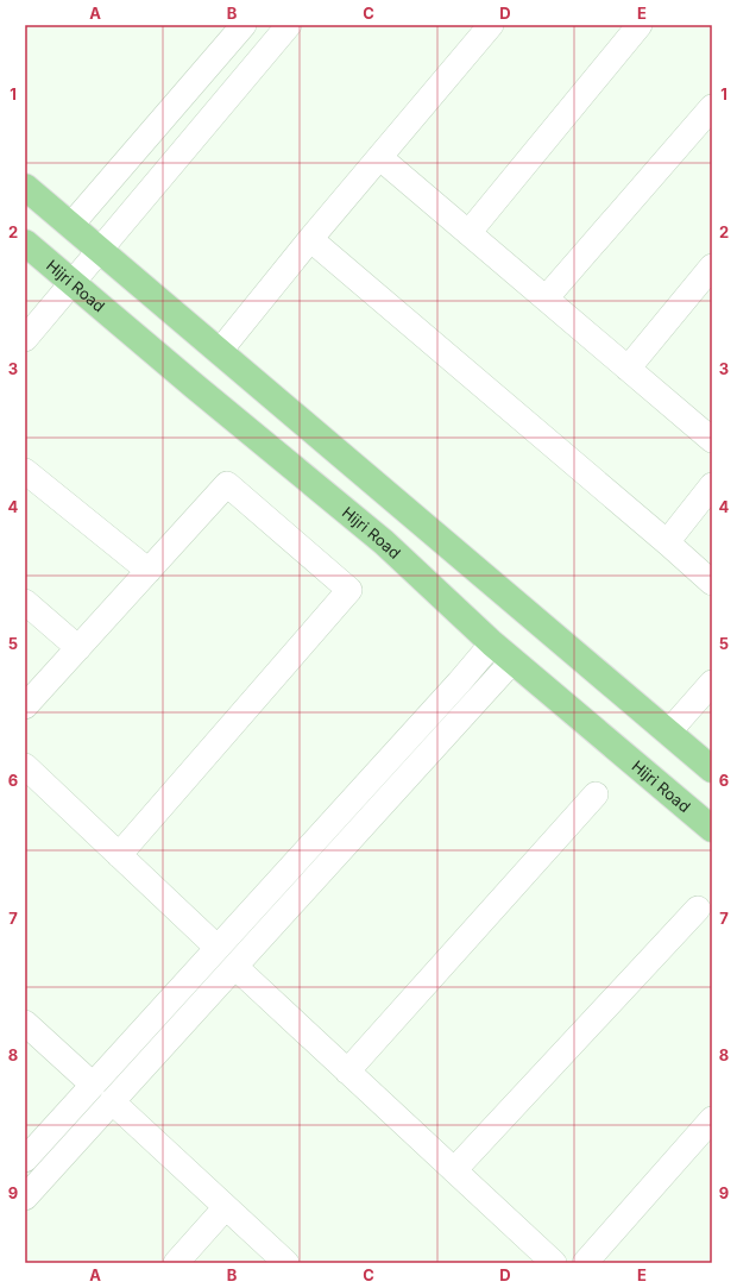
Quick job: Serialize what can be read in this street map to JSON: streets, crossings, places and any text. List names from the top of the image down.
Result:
{
  "streets": {
    "main road": ["Hijri Road"]
  },
  "grid": {
    "columns": [
      "A",
      "B",
      "C",
      "D",
      "E"
    ],
    "rows": [
      "1",
      "2",
      "3",
      "4",
      "5",
      "6",
      "7",
      "8",
      "9"
    ]
  }
}
